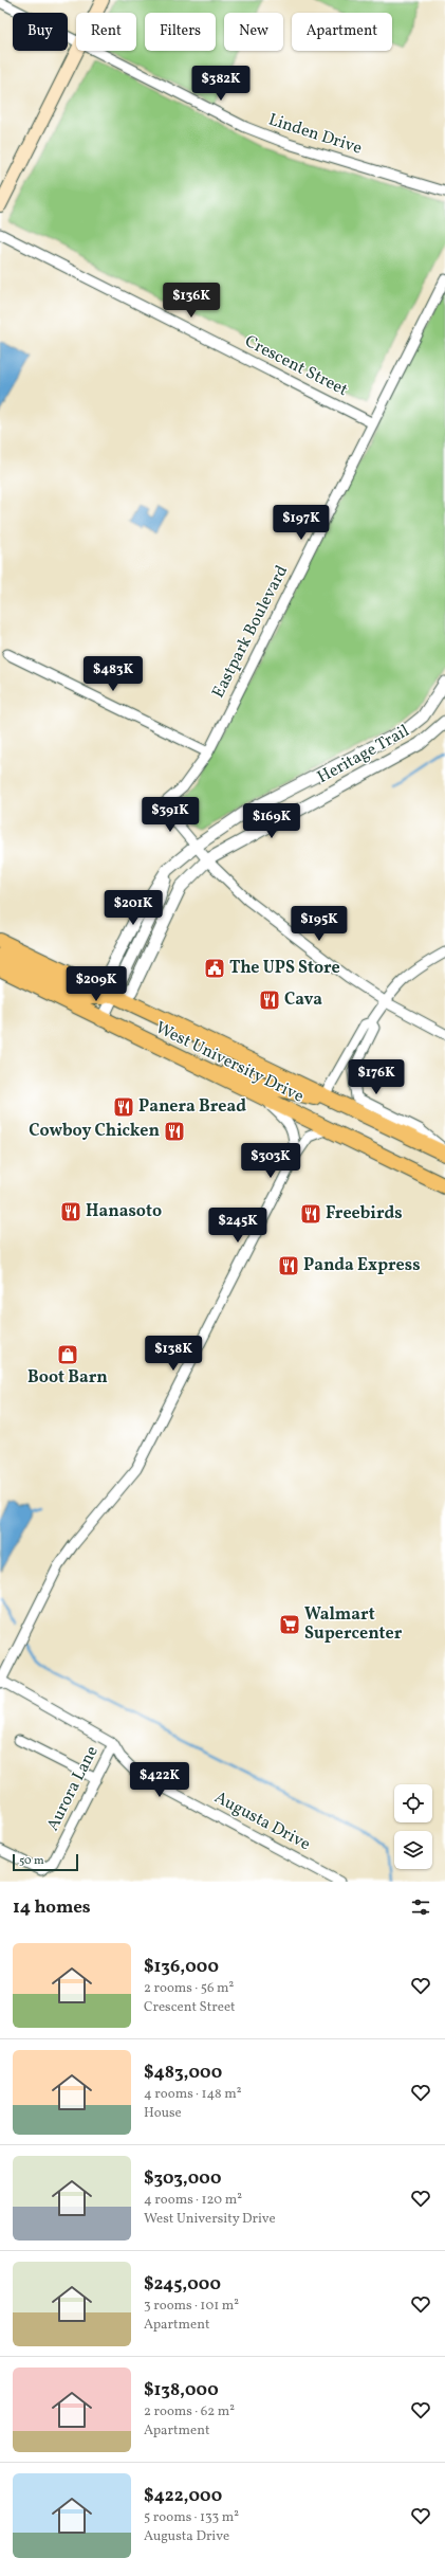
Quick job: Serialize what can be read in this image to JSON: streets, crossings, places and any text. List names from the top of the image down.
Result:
{
  "streets": {
    "main road": ["West University Drive"],
    "street": [
      "Linden Drive",
      "Crescent Street",
      "Eastpark Boulevard",
      "Heritage Trail",
      "Aurora Lane",
      "Augusta Drive"
    ]
  },
  "crossings": [
    ["Crescent Street", "Eastpark Boulevard"],
    ["Eastpark Boulevard", "Heritage Trail"],
    ["Heritage Trail", "West University Drive"],
    ["Aurora Lane", "Augusta Drive"]
  ],
  "places": {
    "public building": ["The UPS Store"],
    "restaurant": [
      "Cava",
      "Panera Bread",
      "Cowboy Chicken",
      "Hanasoto",
      "Freebirds",
      "Panda Express"
    ],
    "shop": ["Boot Barn"],
    "supermarket": ["Walmart Supercenter"]
  },
  "scale_bar": "50 m",
  "page": {
    "chip": [
      "Buy",
      "Rent",
      "Filters",
      "New",
      "Apartment"
    ],
    "price": [
      "$382K",
      "$136K",
      "$197K",
      "$483K",
      "$391K",
      "$169K",
      "$201K",
      "$195K",
      "$209K",
      "$176K",
      "$303K",
      "$245K",
      "$138K",
      "$422K"
    ],
    "scale": "50 m",
    "heading": "14 homes",
    "list": [
      {
        "name": "$136,000",
        "note": "2 rooms · 56 m² · Crescent Street"
      },
      {
        "name": "$483,000",
        "note": "4 rooms · 148 m² · House"
      },
      {
        "name": "$303,000",
        "note": "4 rooms · 120 m² · West University Drive"
      },
      {
        "name": "$245,000",
        "note": "3 rooms · 101 m² · Apartment"
      },
      {
        "name": "$138,000",
        "note": "2 rooms · 62 m² · Apartment"
      },
      {
        "name": "$422,000",
        "note": "5 rooms · 133 m² · Augusta Drive"
      }
    ]
  }
}
